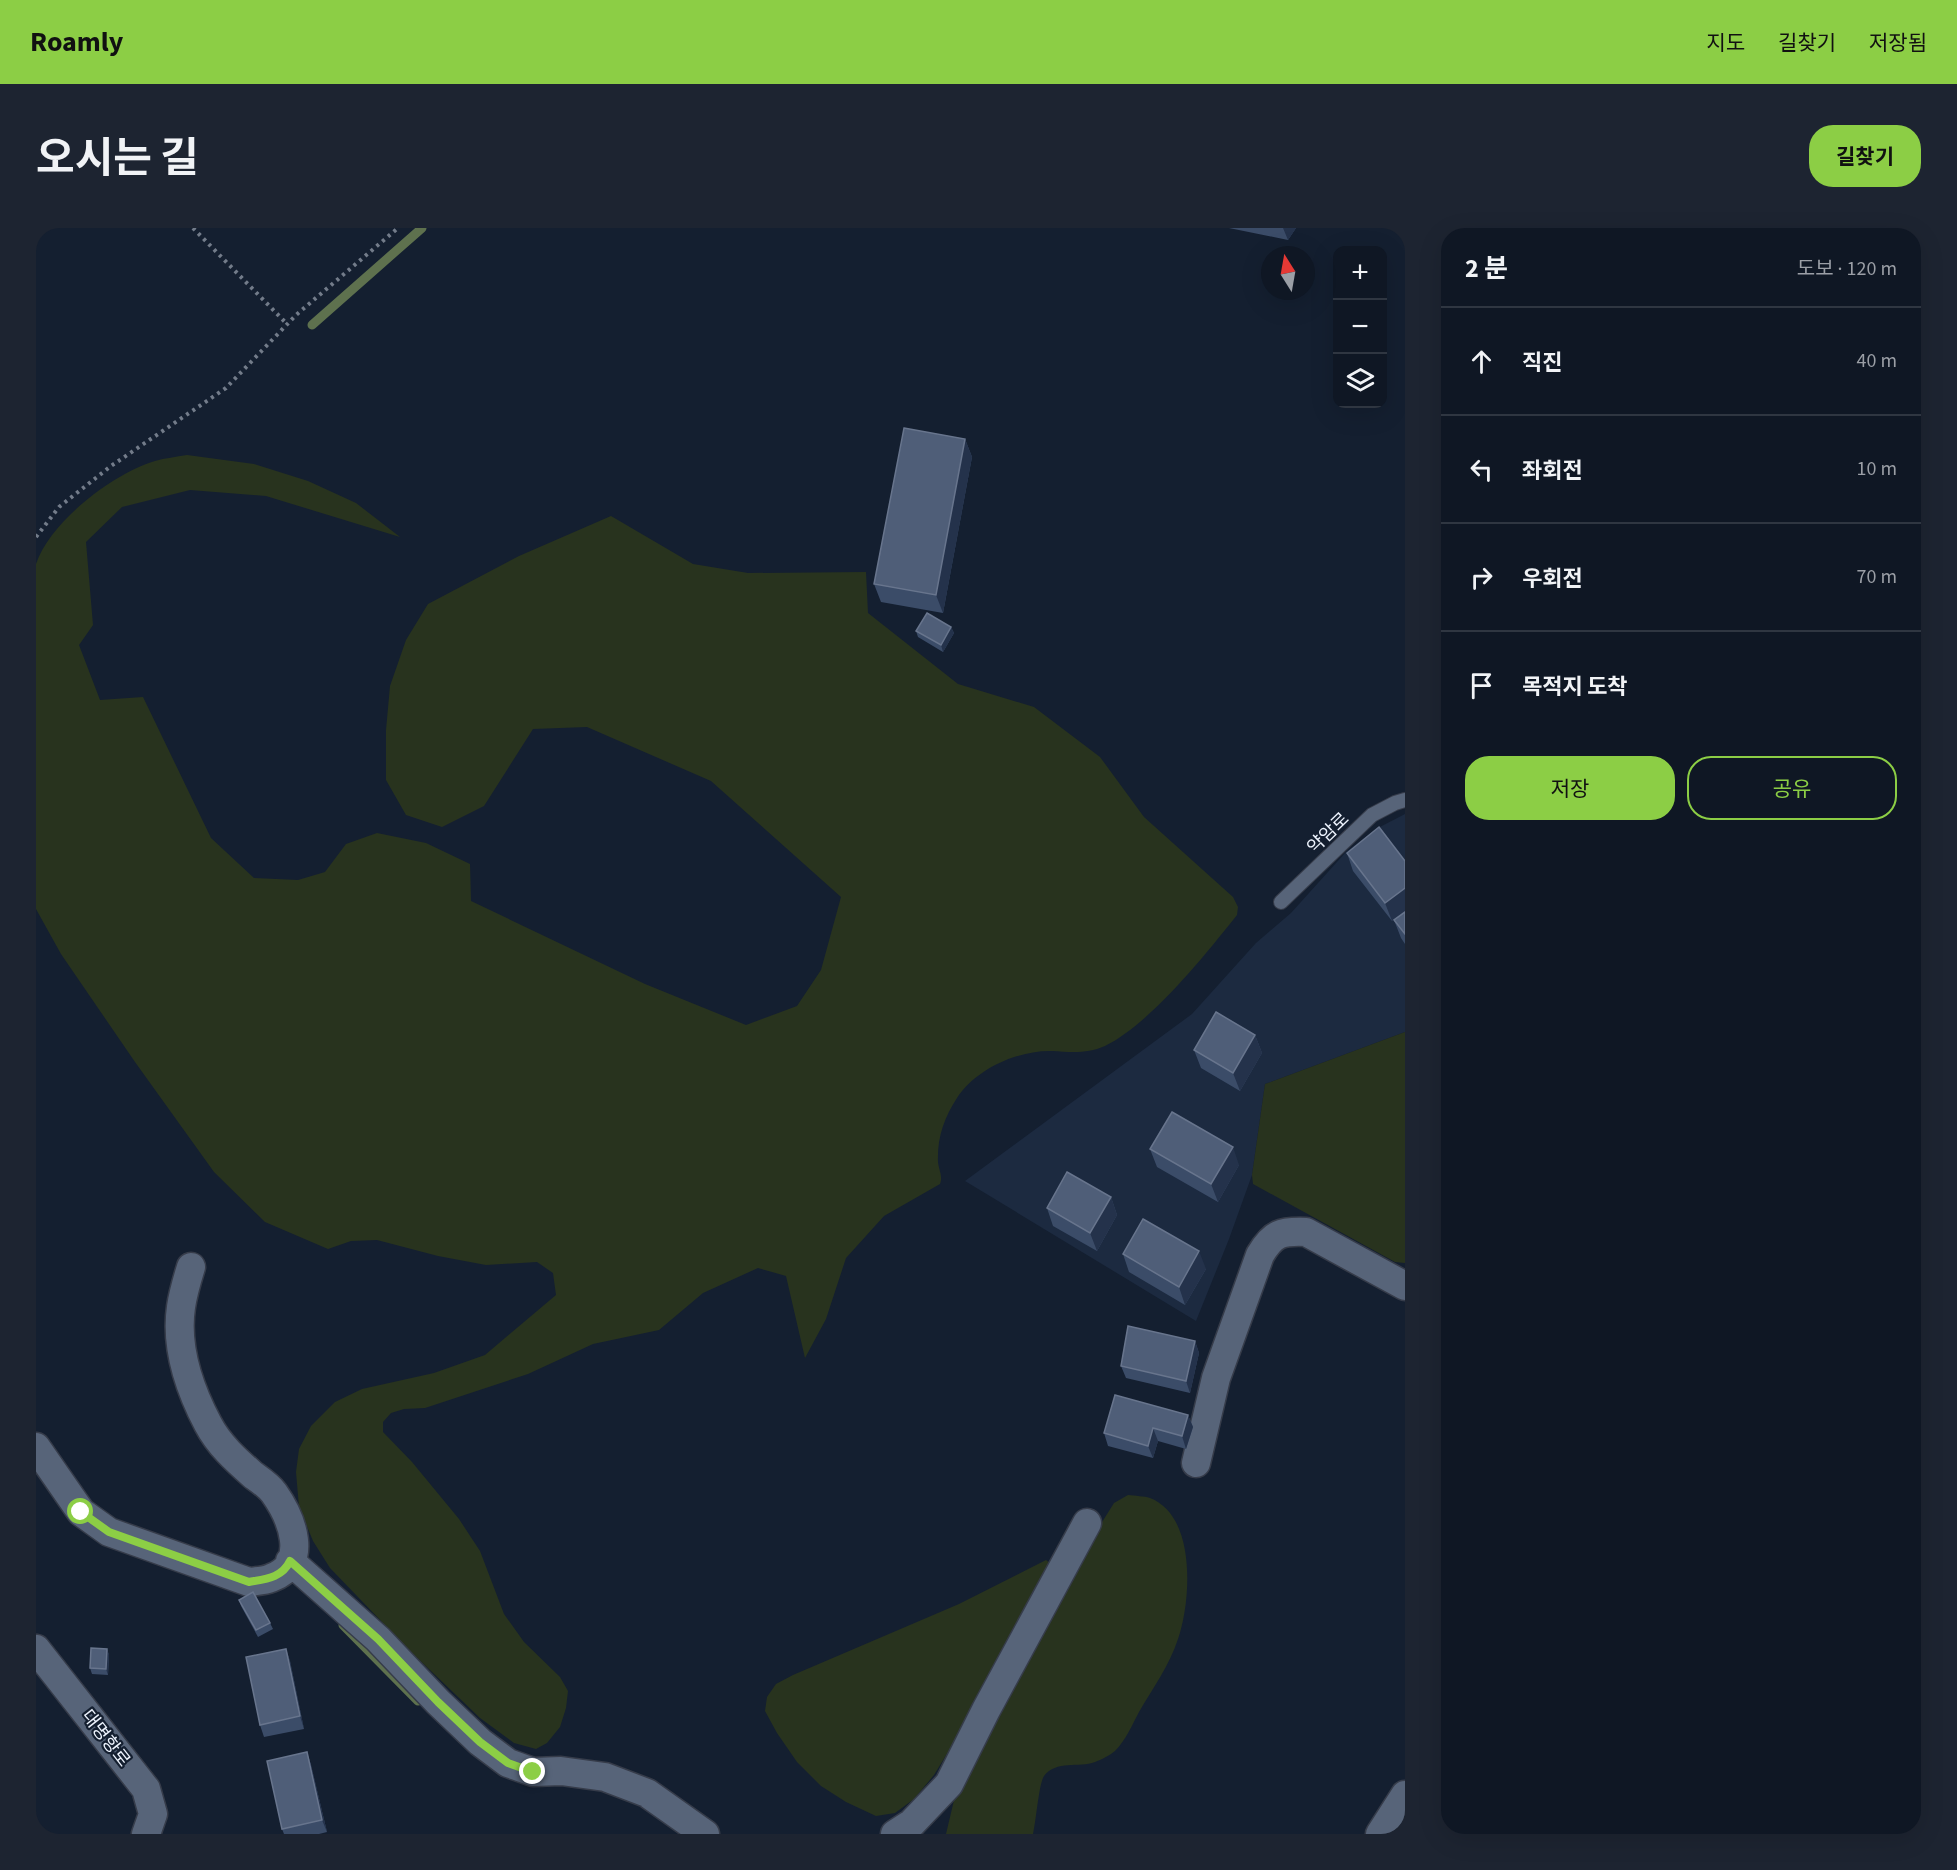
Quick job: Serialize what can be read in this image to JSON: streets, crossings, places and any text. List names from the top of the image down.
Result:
{
  "streets": {
    "street": ["대명항로"],
    "lane": ["약암로"]
  },
  "north": "top",
  "page": {
    "header": "Roamly",
    "nav": ["지도", "길찾기", "저장됨"],
    "title": "오시는 길",
    "buttons": [
      "길찾기",
      ["저장", "공유"]
    ],
    "heading": ["2 분", "도보 · 120 m"],
    "map_buttons": ["+", "−"],
    "list": [
      ["직진", "40 m"],
      ["좌회전", "10 m"],
      ["우회전", "70 m"],
      "목적지 도착"
    ]
  }
}
